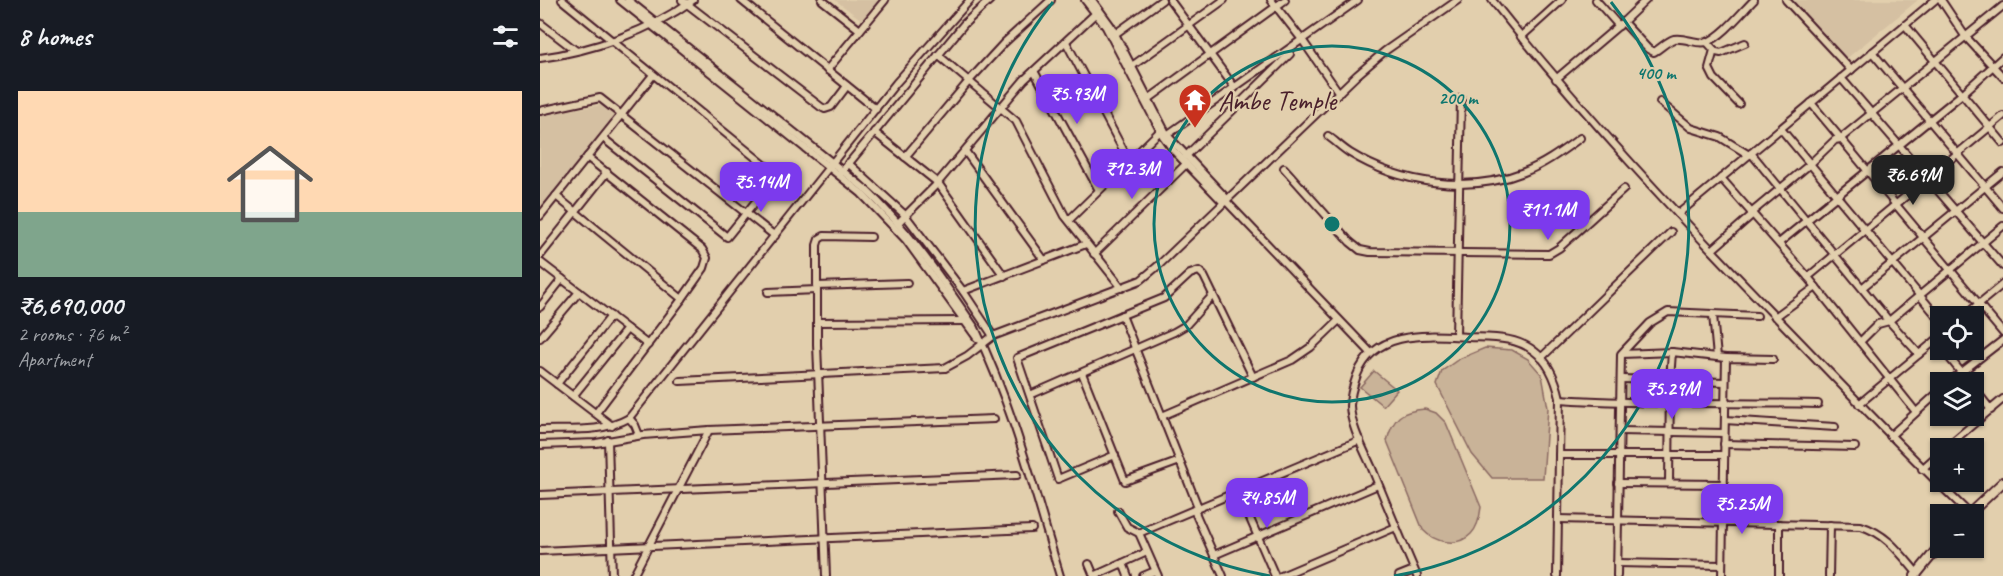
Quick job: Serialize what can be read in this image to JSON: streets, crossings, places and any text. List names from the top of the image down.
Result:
{
  "places": {
    "temple": ["Ambe Temple"]
  },
  "page": {
    "heading": "8 homes",
    "list": [
      {
        "name": "₹6,690,000",
        "note": "2 rooms · 76 m² · Apartment"
      }
    ],
    "price": [
      "₹5.93M",
      "₹12.3M",
      "₹6.69M",
      "₹5.14M",
      "₹11.1M",
      "₹5.29M",
      "₹4.85M",
      "₹5.25M"
    ],
    "map_buttons": ["+", "−"]
  },
  "rings": ["400 m", "200 m"]
}
